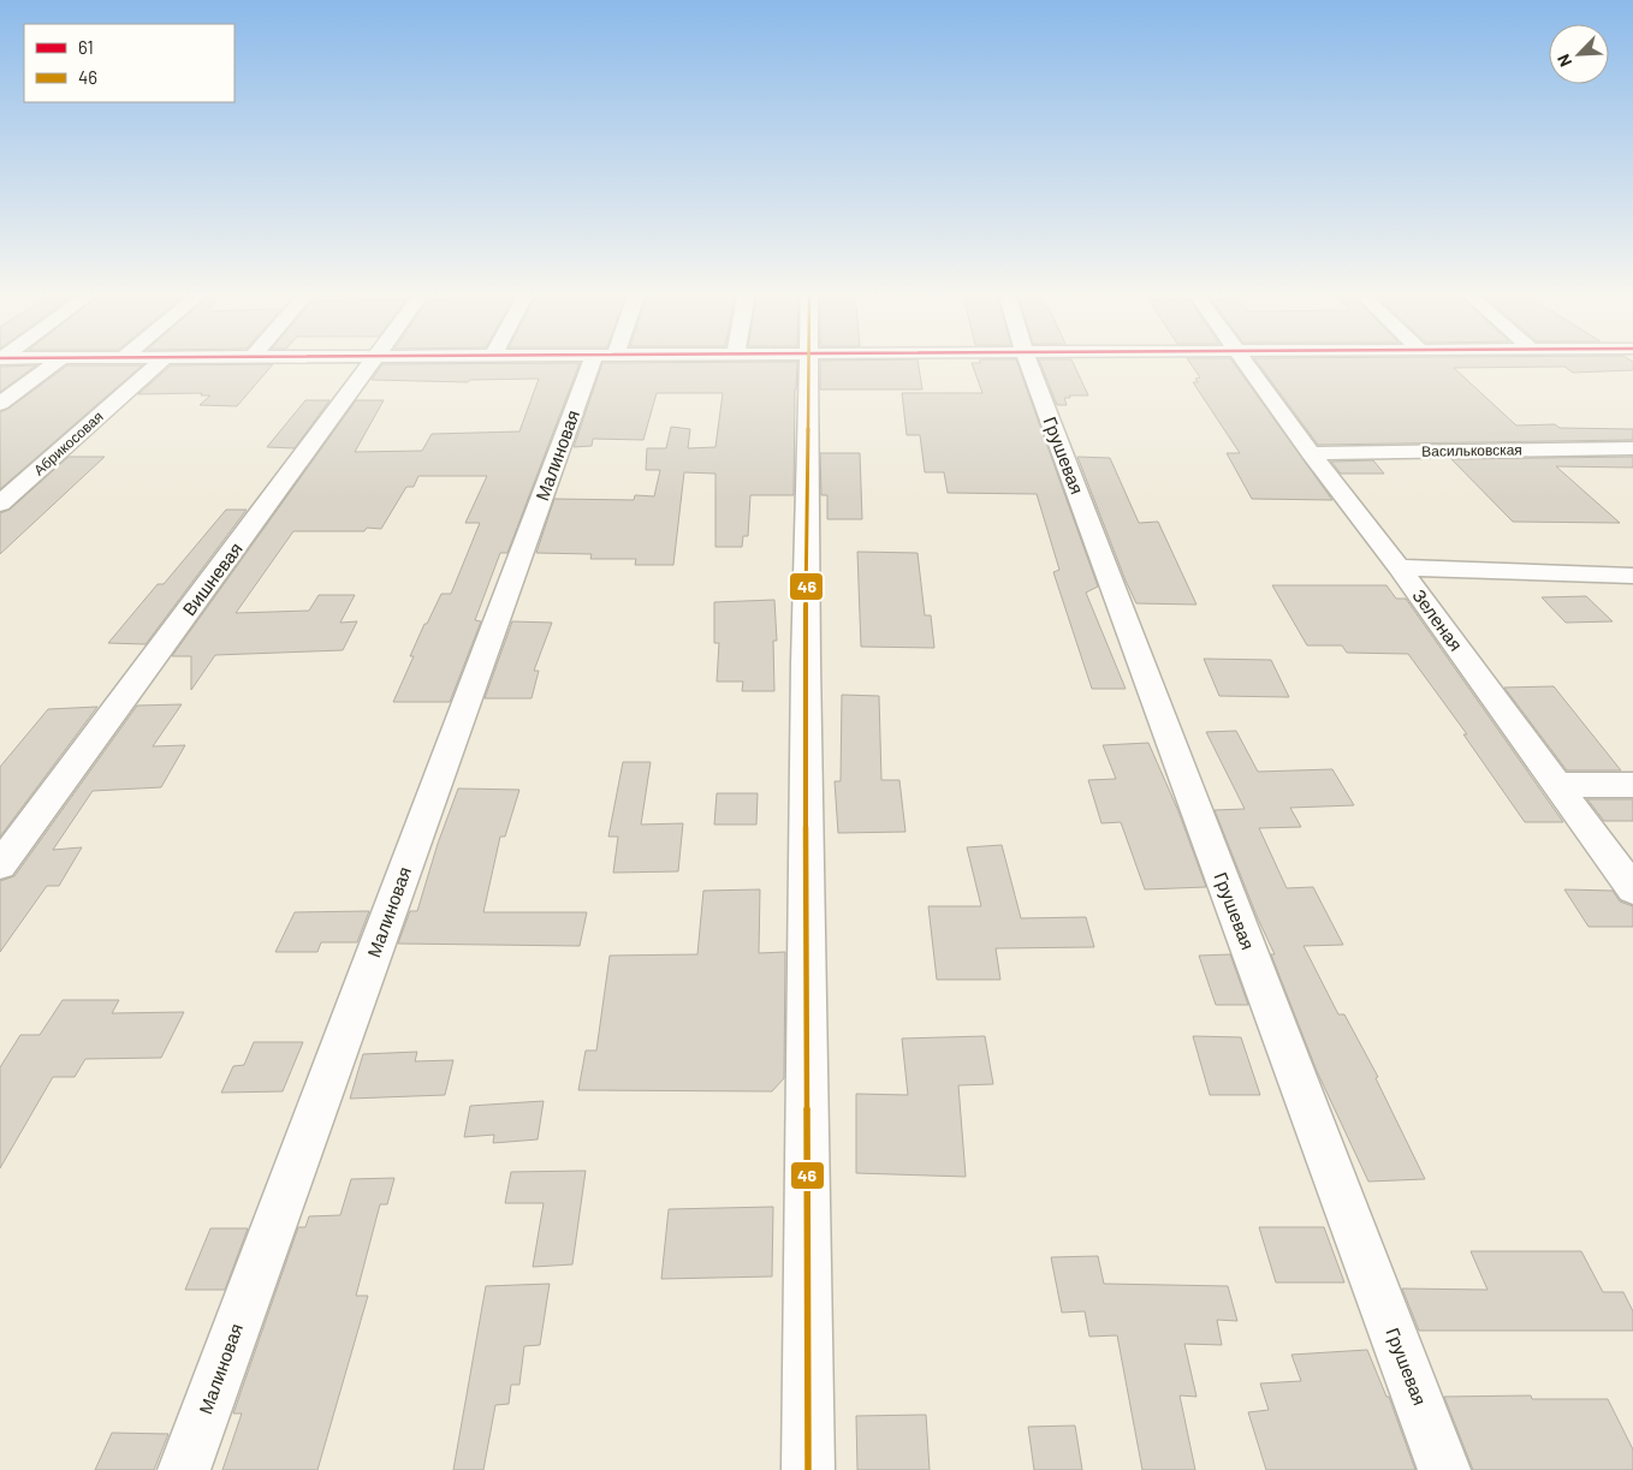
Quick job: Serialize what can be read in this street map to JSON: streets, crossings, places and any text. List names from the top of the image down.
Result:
{
  "streets": {
    "street": [
      "Абрикосовая",
      "Васильковская",
      "Малиновая",
      "Грушевая",
      "Вишневая",
      "Зеленая"
    ]
  },
  "crossings": [
    ["Васильковская", "Зеленая"]
  ],
  "lines": ["transit line 46"],
  "legend": ["61", "46"],
  "north": "bottom left"
}
